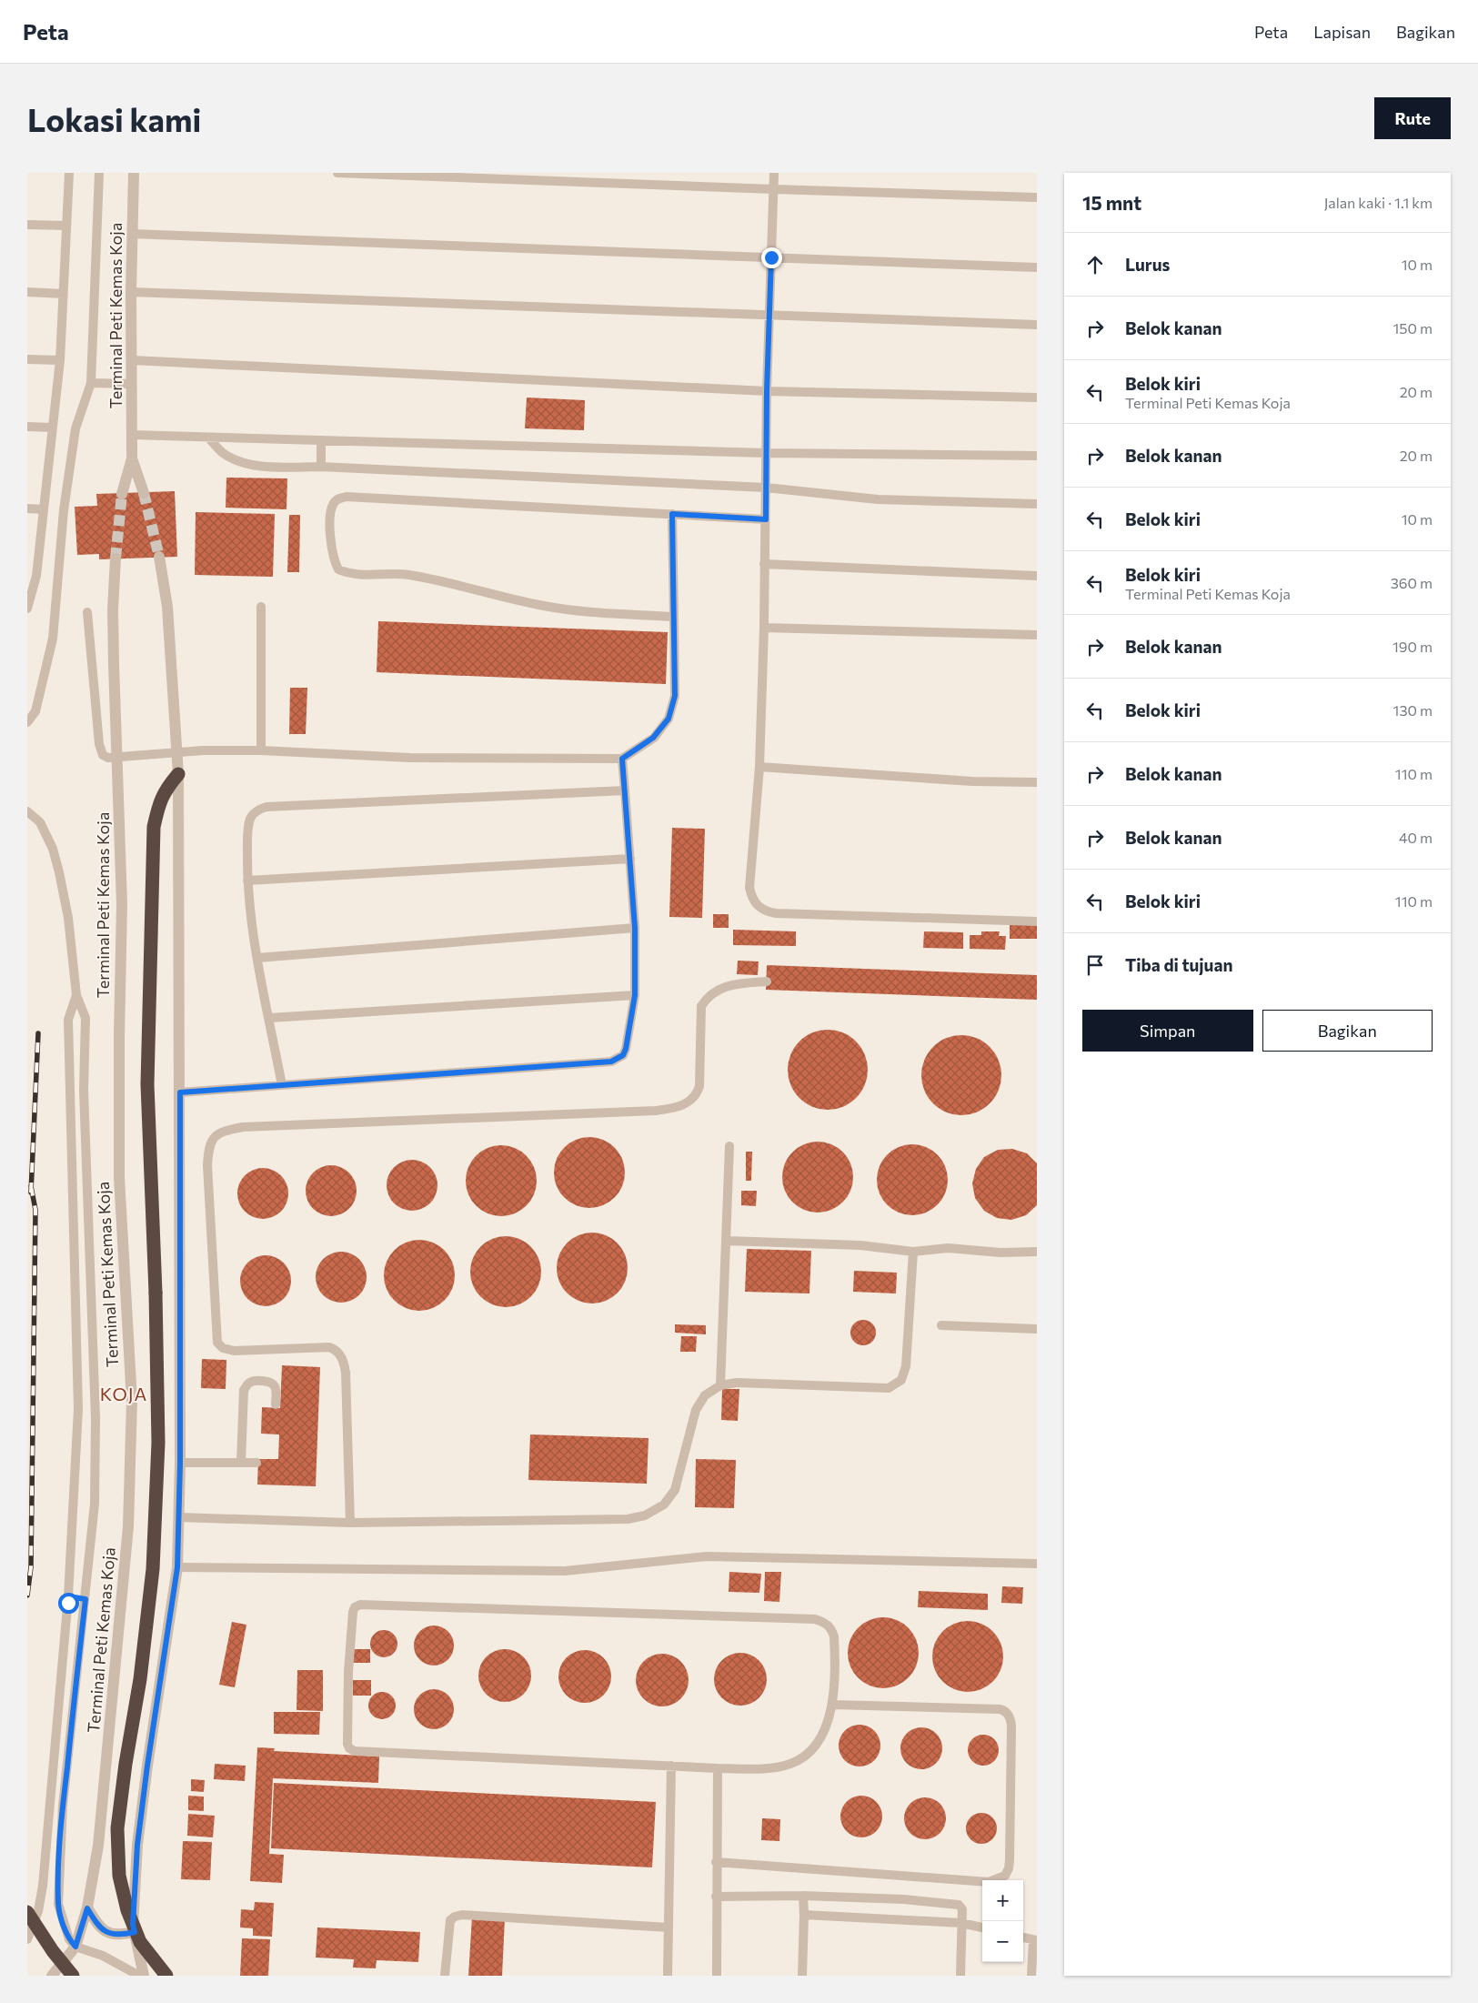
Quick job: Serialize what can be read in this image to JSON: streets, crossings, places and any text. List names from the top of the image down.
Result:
{
  "streets": {
    "street": ["Terminal Peti Kemas Koja"]
  },
  "districts": ["KOJA"],
  "page": {
    "header": "Peta",
    "nav": ["Peta", "Lapisan", "Bagikan"],
    "buttons": [
      "Rute",
      ["Simpan", "Bagikan"]
    ],
    "title": "Lokasi kami",
    "heading": ["15 mnt", "Jalan kaki · 1.1 km"],
    "list": [
      ["Lurus", "10 m"],
      ["Belok kanan", "150 m"],
      ["Belok kiri", "Terminal Peti Kemas Koja", "20 m"],
      ["Belok kanan", "20 m"],
      ["Belok kiri", "10 m"],
      ["Belok kiri", "Terminal Peti Kemas Koja", "360 m"],
      ["Belok kanan", "190 m"],
      ["Belok kiri", "130 m"],
      ["Belok kanan", "110 m"],
      ["Belok kanan", "40 m"],
      ["Belok kiri", "110 m"],
      "Tiba di tujuan"
    ],
    "map_buttons": ["+", "−"]
  }
}
